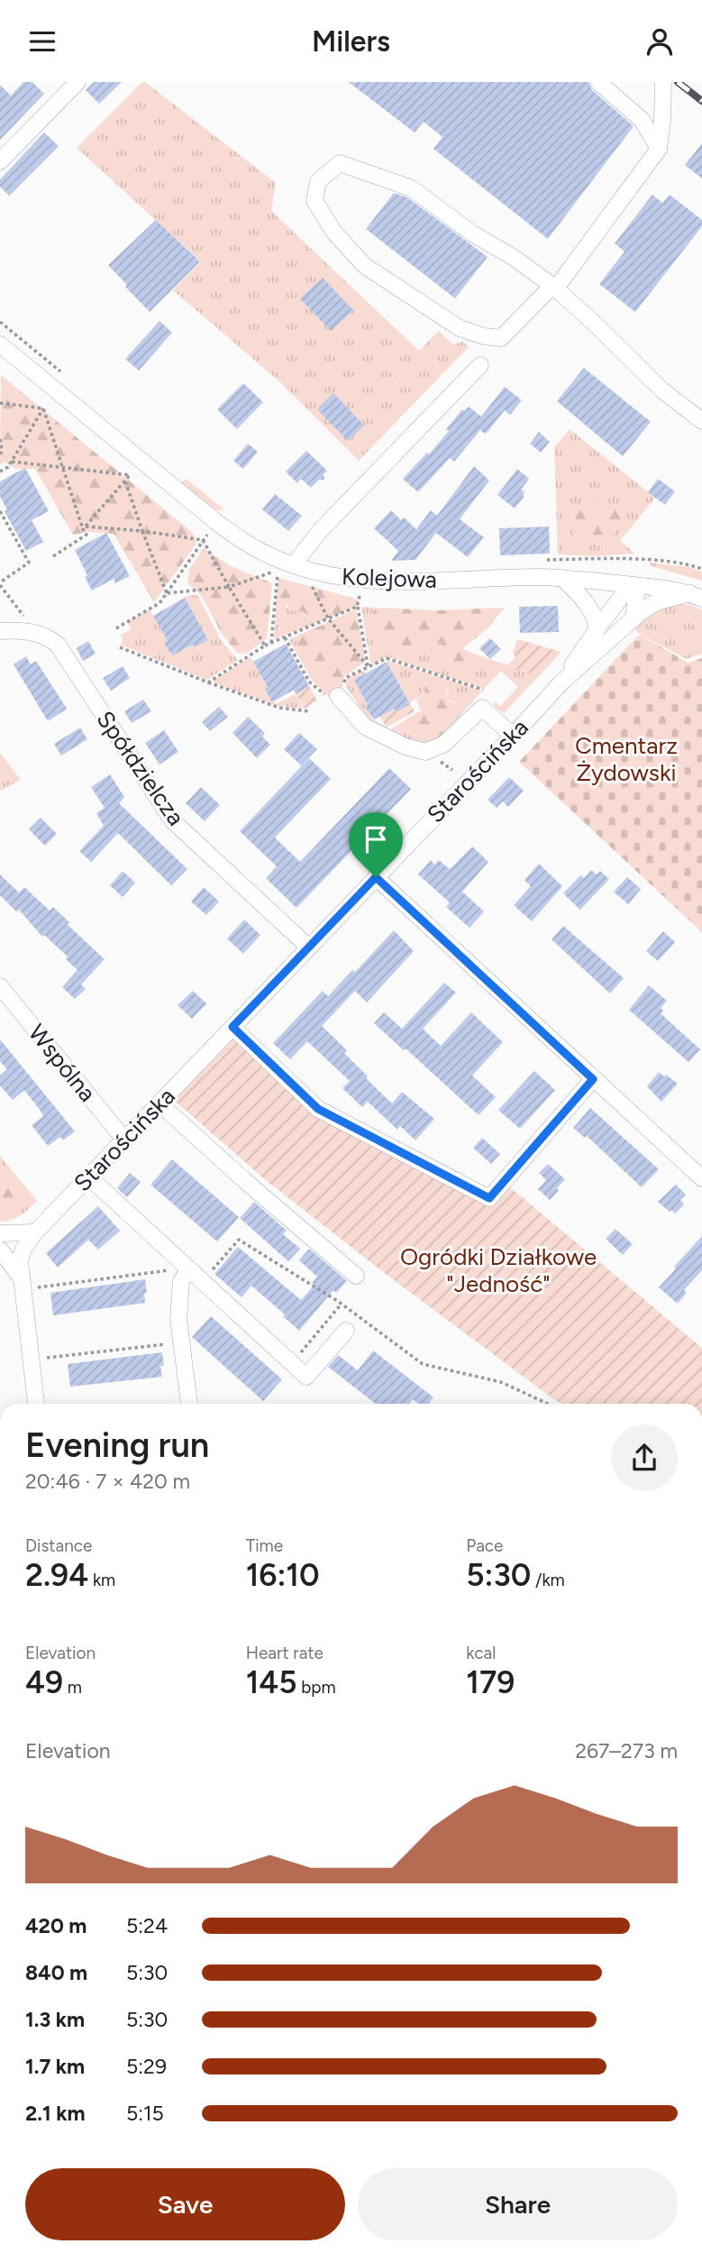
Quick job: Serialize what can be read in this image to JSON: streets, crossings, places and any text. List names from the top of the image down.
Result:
{
  "streets": {
    "street": [
      "Kolejowa",
      "Spółdzielcza",
      "Starościńska",
      "Wspólna"
    ]
  },
  "crossings": [
    ["Kolejowa", "Starościńska"],
    ["Spółdzielcza", "Starościńska"],
    ["Starościńska", "Wspólna"]
  ],
  "parks": ["Cmentarz Żydowski", "Ogródki Działkowe \"Jedność\""],
  "page": {
    "header": "Milers",
    "heading": ["Evening run", "20:46 · 7 × 420 m"],
    "stats": [
      ["Distance", "2.94 km"],
      ["Time", "16:10"],
      ["Pace", "5:30 /km"],
      ["Elevation", "49 m"],
      ["Heart rate", "145 bpm"],
      ["kcal", "179"]
    ],
    "chart": ["Elevation", "267–273 m"],
    "list": [
      {
        "name": "420 m",
        "note": "5:24"
      },
      {
        "name": "840 m",
        "note": "5:30"
      },
      {
        "name": "1.3 km",
        "note": "5:30"
      },
      {
        "name": "1.7 km",
        "note": "5:29"
      },
      {
        "name": "2.1 km",
        "note": "5:15"
      }
    ],
    "buttons": ["Save", "Share"]
  }
}
